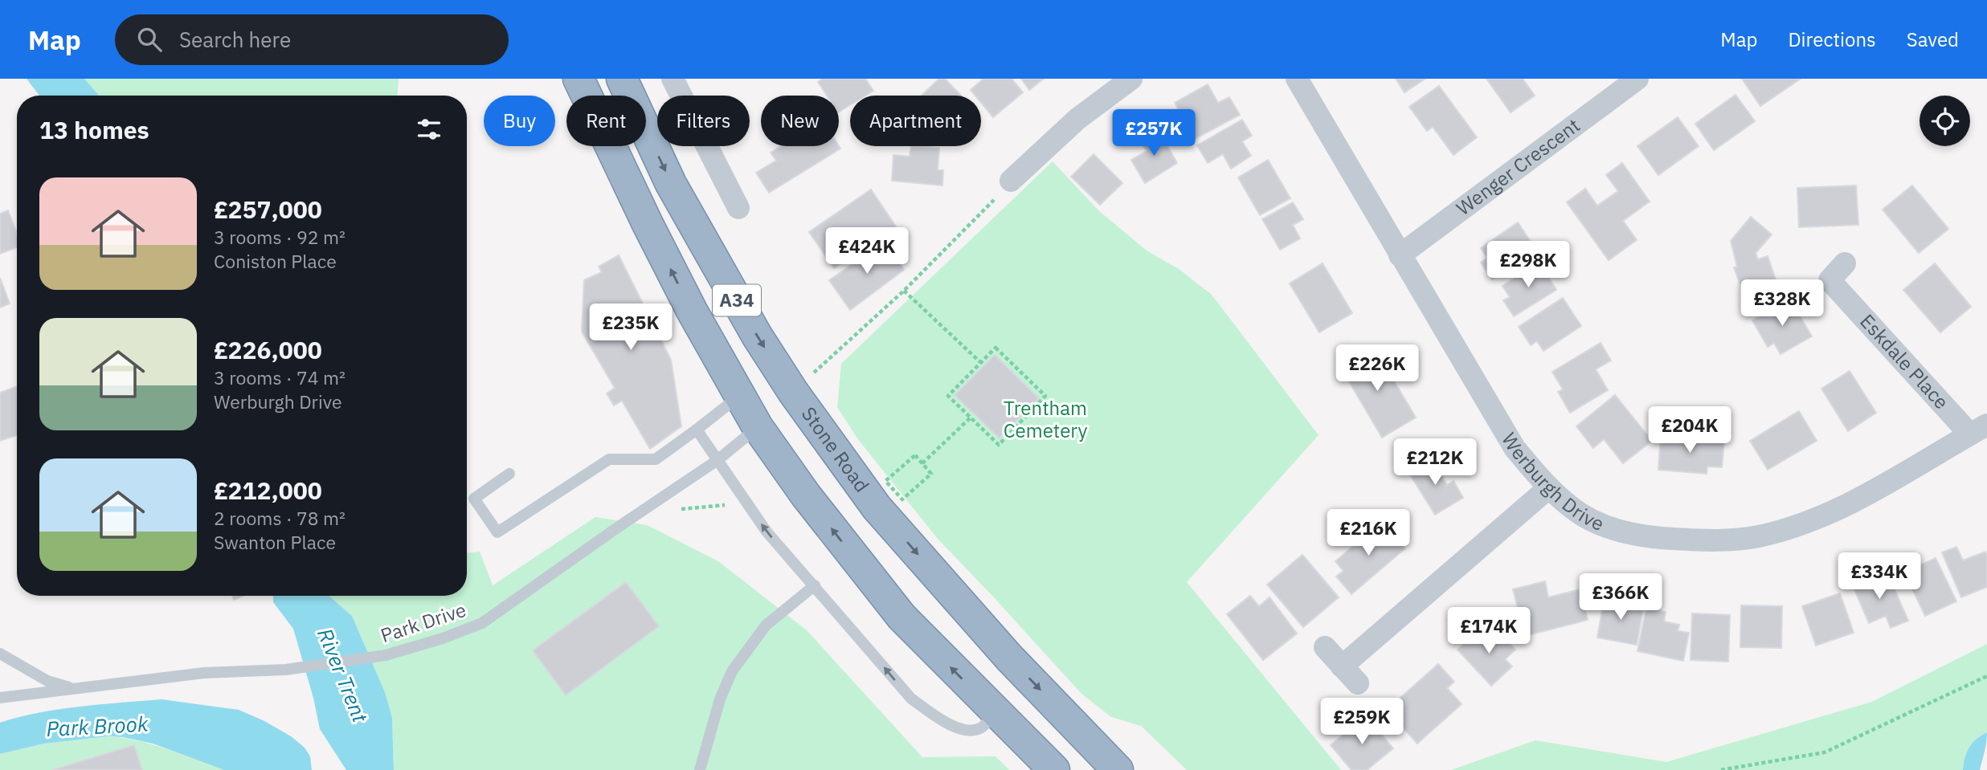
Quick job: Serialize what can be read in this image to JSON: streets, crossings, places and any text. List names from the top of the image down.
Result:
{
  "streets": {
    "highway": ["A34", "Stone Road"],
    "street": ["Wenger Crescent", "Eskdale Place", "Werburgh Drive"],
    "lane": ["Park Drive"]
  },
  "crossings": [
    ["Wenger Crescent", "Werburgh Drive"],
    ["A34", "Park Drive"],
    ["Eskdale Place", "Werburgh Drive"]
  ],
  "water": ["River Trent", "Park Brook"],
  "parks": ["Trentham Cemetery"],
  "page": {
    "header": "Map",
    "search": "Search here",
    "nav": ["Map", "Directions", "Saved"],
    "chip": [
      "Buy",
      "Rent",
      "Filters",
      "New",
      "Apartment"
    ],
    "heading": "13 homes",
    "price": [
      "£257K",
      "£424K",
      "£298K",
      "£328K",
      "£235K",
      "£226K",
      "£204K",
      "£212K",
      "£216K",
      "£334K",
      "£366K",
      "£174K",
      "£259K"
    ],
    "list": [
      {
        "name": "£257,000",
        "note": "3 rooms · 92 m² · Coniston Place"
      },
      {
        "name": "£226,000",
        "note": "3 rooms · 74 m² · Werburgh Drive"
      },
      {
        "name": "£212,000",
        "note": "2 rooms · 78 m² · Swanton Place"
      }
    ]
  }
}
